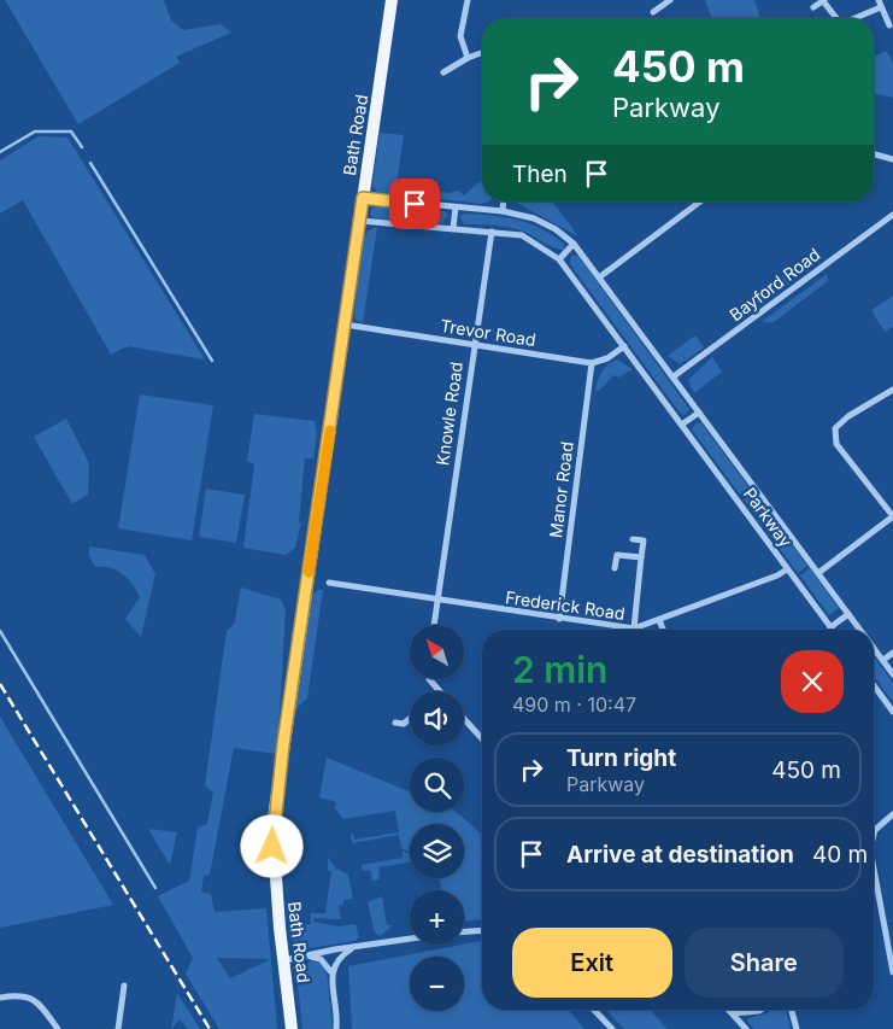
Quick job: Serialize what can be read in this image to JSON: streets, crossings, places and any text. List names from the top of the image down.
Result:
{
  "streets": {
    "main road": ["Bath Road"],
    "street": [
      "Bayford Road",
      "Trevor Road",
      "Knowle Road",
      "Manor Road",
      "Parkway",
      "Frederick Road"
    ]
  },
  "crossings": [
    ["Bath Road", "Trevor Road"],
    ["Bath Road", "Parkway"],
    ["Bayford Road", "Parkway"],
    ["Trevor Road", "Knowle Road"],
    ["Trevor Road", "Manor Road"],
    ["Knowle Road", "Parkway"],
    ["Knowle Road", "Frederick Road"],
    ["Manor Road", "Frederick Road"],
    ["Parkway", "Frederick Road"]
  ],
  "north": "top left",
  "page": {
    "turn": ["450 m", "Parkway"],
    "then": "Then",
    "map_buttons": ["+", "−"],
    "heading": ["2 min", "490 m · 10:47"],
    "list": [
      {
        "name": "Turn right",
        "note": "Parkway",
        "value": "450 m"
      },
      {
        "name": "Arrive at destination",
        "value": "40 m"
      }
    ],
    "buttons": ["Exit", "Share"]
  }
}
